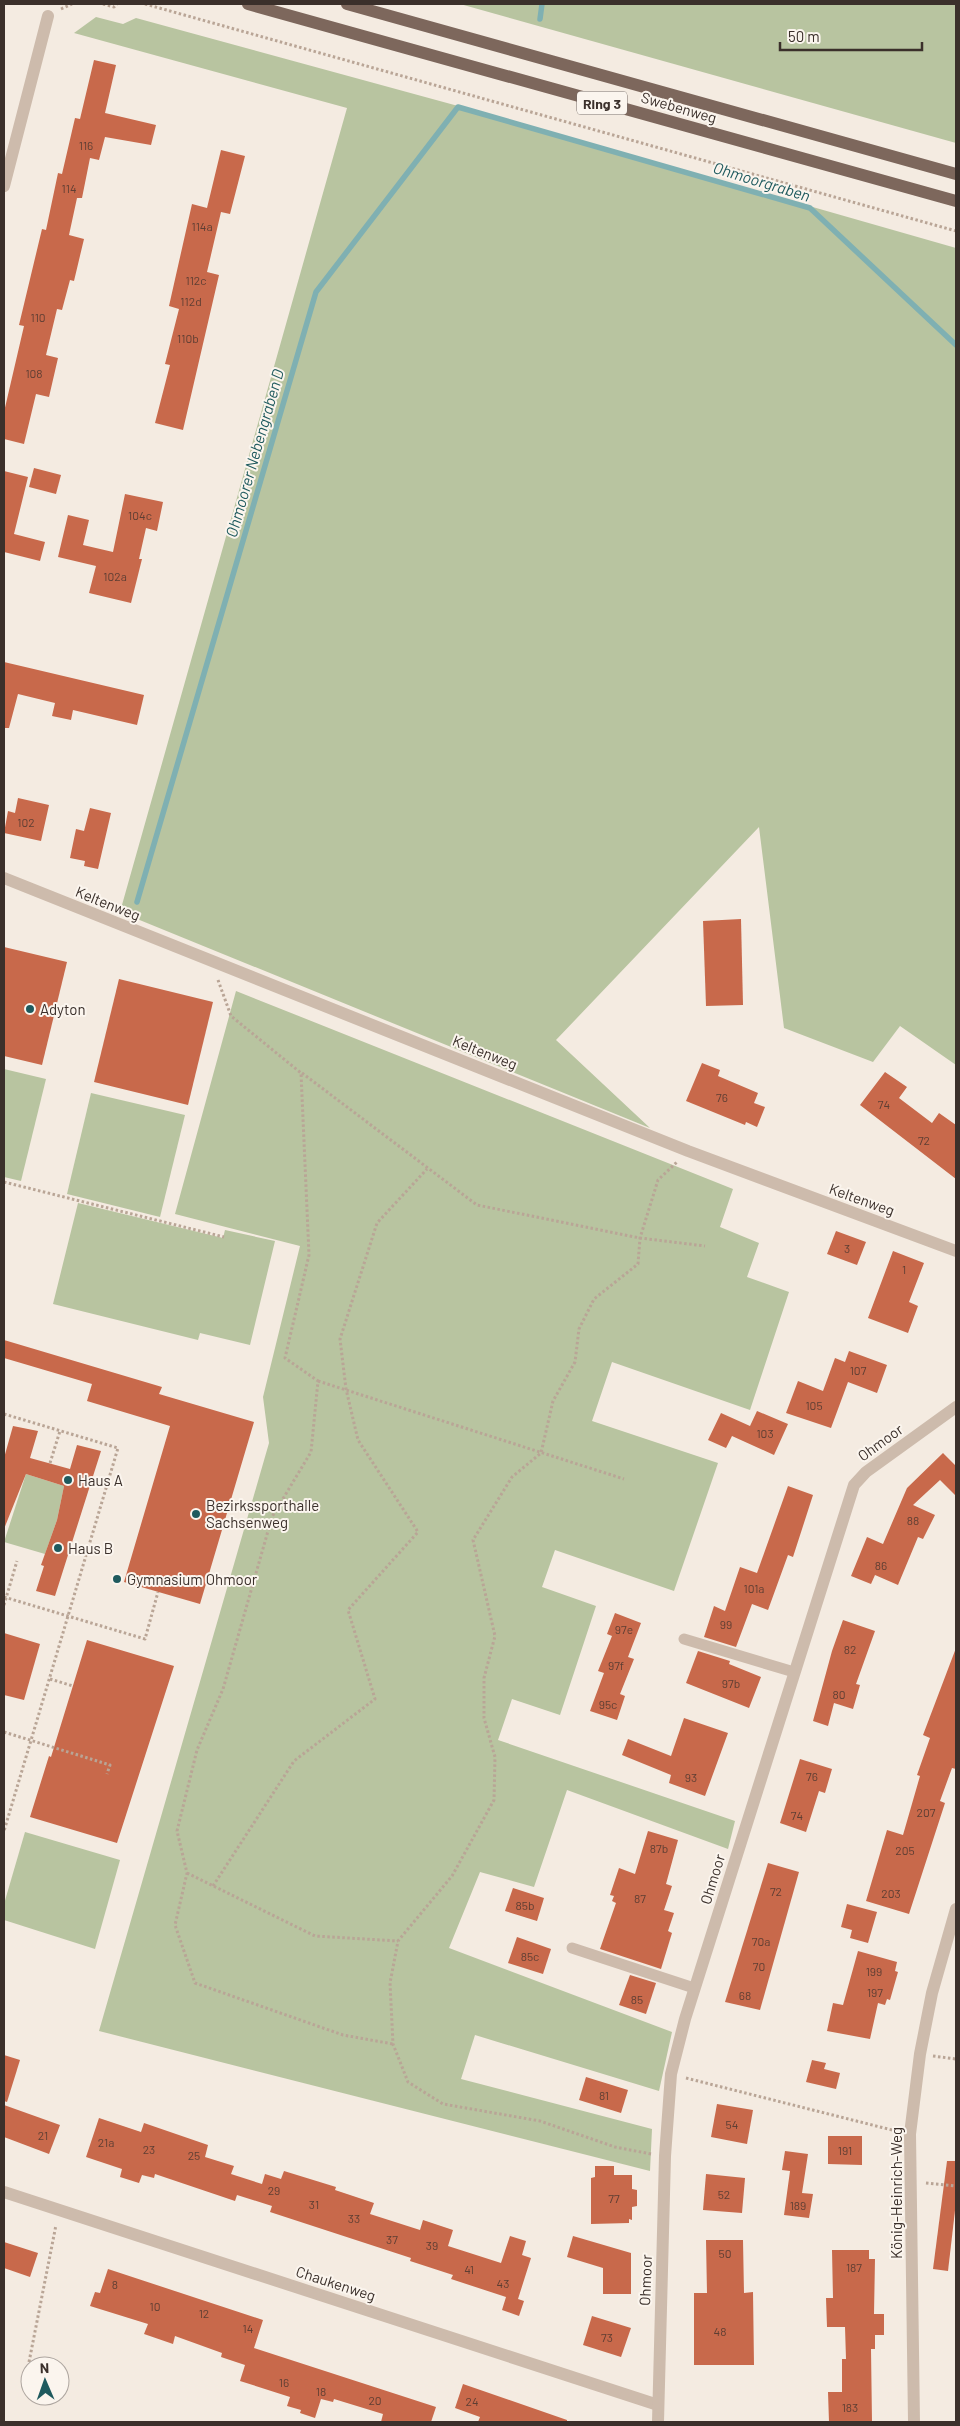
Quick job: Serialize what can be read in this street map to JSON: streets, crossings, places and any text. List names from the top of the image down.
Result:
{
  "streets": {
    "main road": ["Ring 3", "Swebenweg"],
    "street": [
      "Keltenweg",
      "Ohmoor",
      "König-Heinrich-Weg",
      "Chaukenweg"
    ]
  },
  "crossings": [
    ["Ohmoor", "Chaukenweg"]
  ],
  "water": ["Ohmoorgraben", "Ohmoorer Nebengraben D"],
  "places": [
    "Adyton",
    "Haus A",
    "Bezirkssporthalle Sachsenweg",
    "Haus B",
    "Gymnasium Ohmoor"
  ],
  "house_numbers": [
    "116",
    "114",
    "114a",
    "112c",
    "112d",
    "110",
    "110b",
    "108",
    "104c",
    "102a",
    "102",
    "76",
    "74",
    "72",
    "3",
    "1",
    "107",
    "105",
    "103",
    "88",
    "86",
    "101a",
    "99",
    "97e",
    "82",
    "97f",
    "97b",
    "80",
    "95c",
    "76",
    "93",
    "207",
    "74",
    "87b",
    "205",
    "72",
    "203",
    "87",
    "85b",
    "70a",
    "85c",
    "70",
    "199",
    "197",
    "68",
    "85",
    "81",
    "54",
    "21",
    "21a",
    "23",
    "191",
    "25",
    "29",
    "52",
    "77",
    "31",
    "189",
    "33",
    "37",
    "39",
    "50",
    "187",
    "41",
    "43",
    "8",
    "10",
    "12",
    "14",
    "48",
    "73",
    "16",
    "18",
    "20",
    "24",
    "183"
  ],
  "scale_bar": "50 m",
  "north": "top"
}
